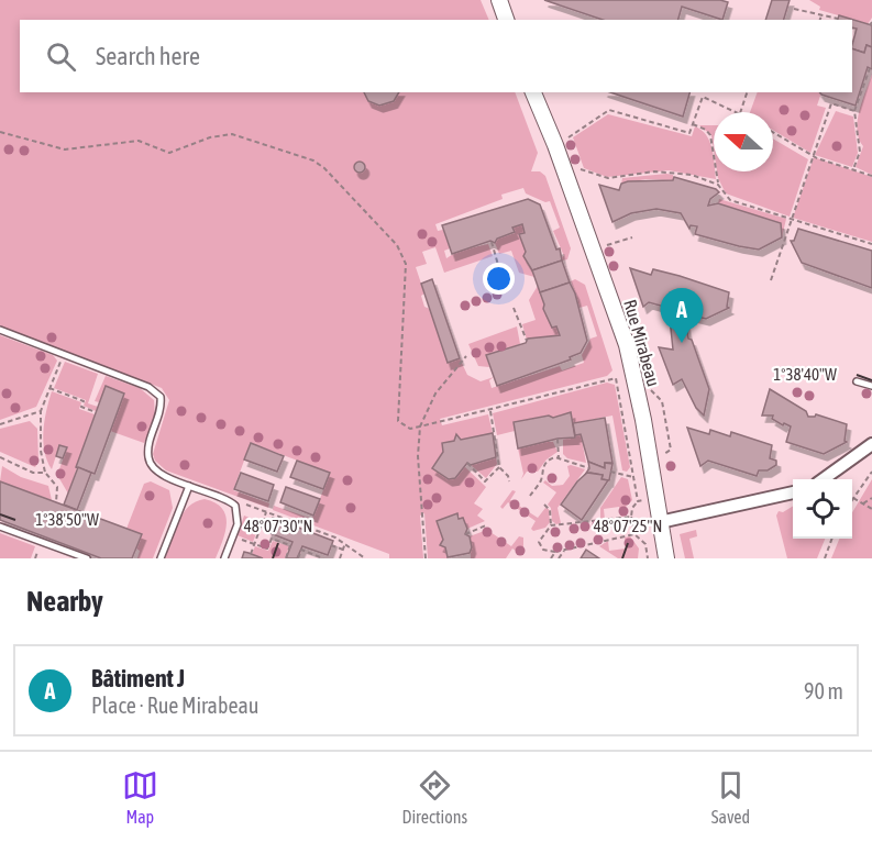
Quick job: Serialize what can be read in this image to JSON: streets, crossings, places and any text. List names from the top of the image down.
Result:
{
  "streets": {
    "street": ["Rue Mirabeau"]
  },
  "north": "left",
  "page": {
    "search": "Search here",
    "pins": "A",
    "heading": "Nearby",
    "list": [
      {
        "mark": "A",
        "name": "Bâtiment J",
        "note": "Place · Rue Mirabeau",
        "value": "90 m"
      }
    ],
    "nav": ["Map", "Directions", "Saved"]
  },
  "coordinates": [
    "1°38'40\"W",
    "1°38'50\"W",
    "48°07'30\"N",
    "48°07'25\"N"
  ]
}
